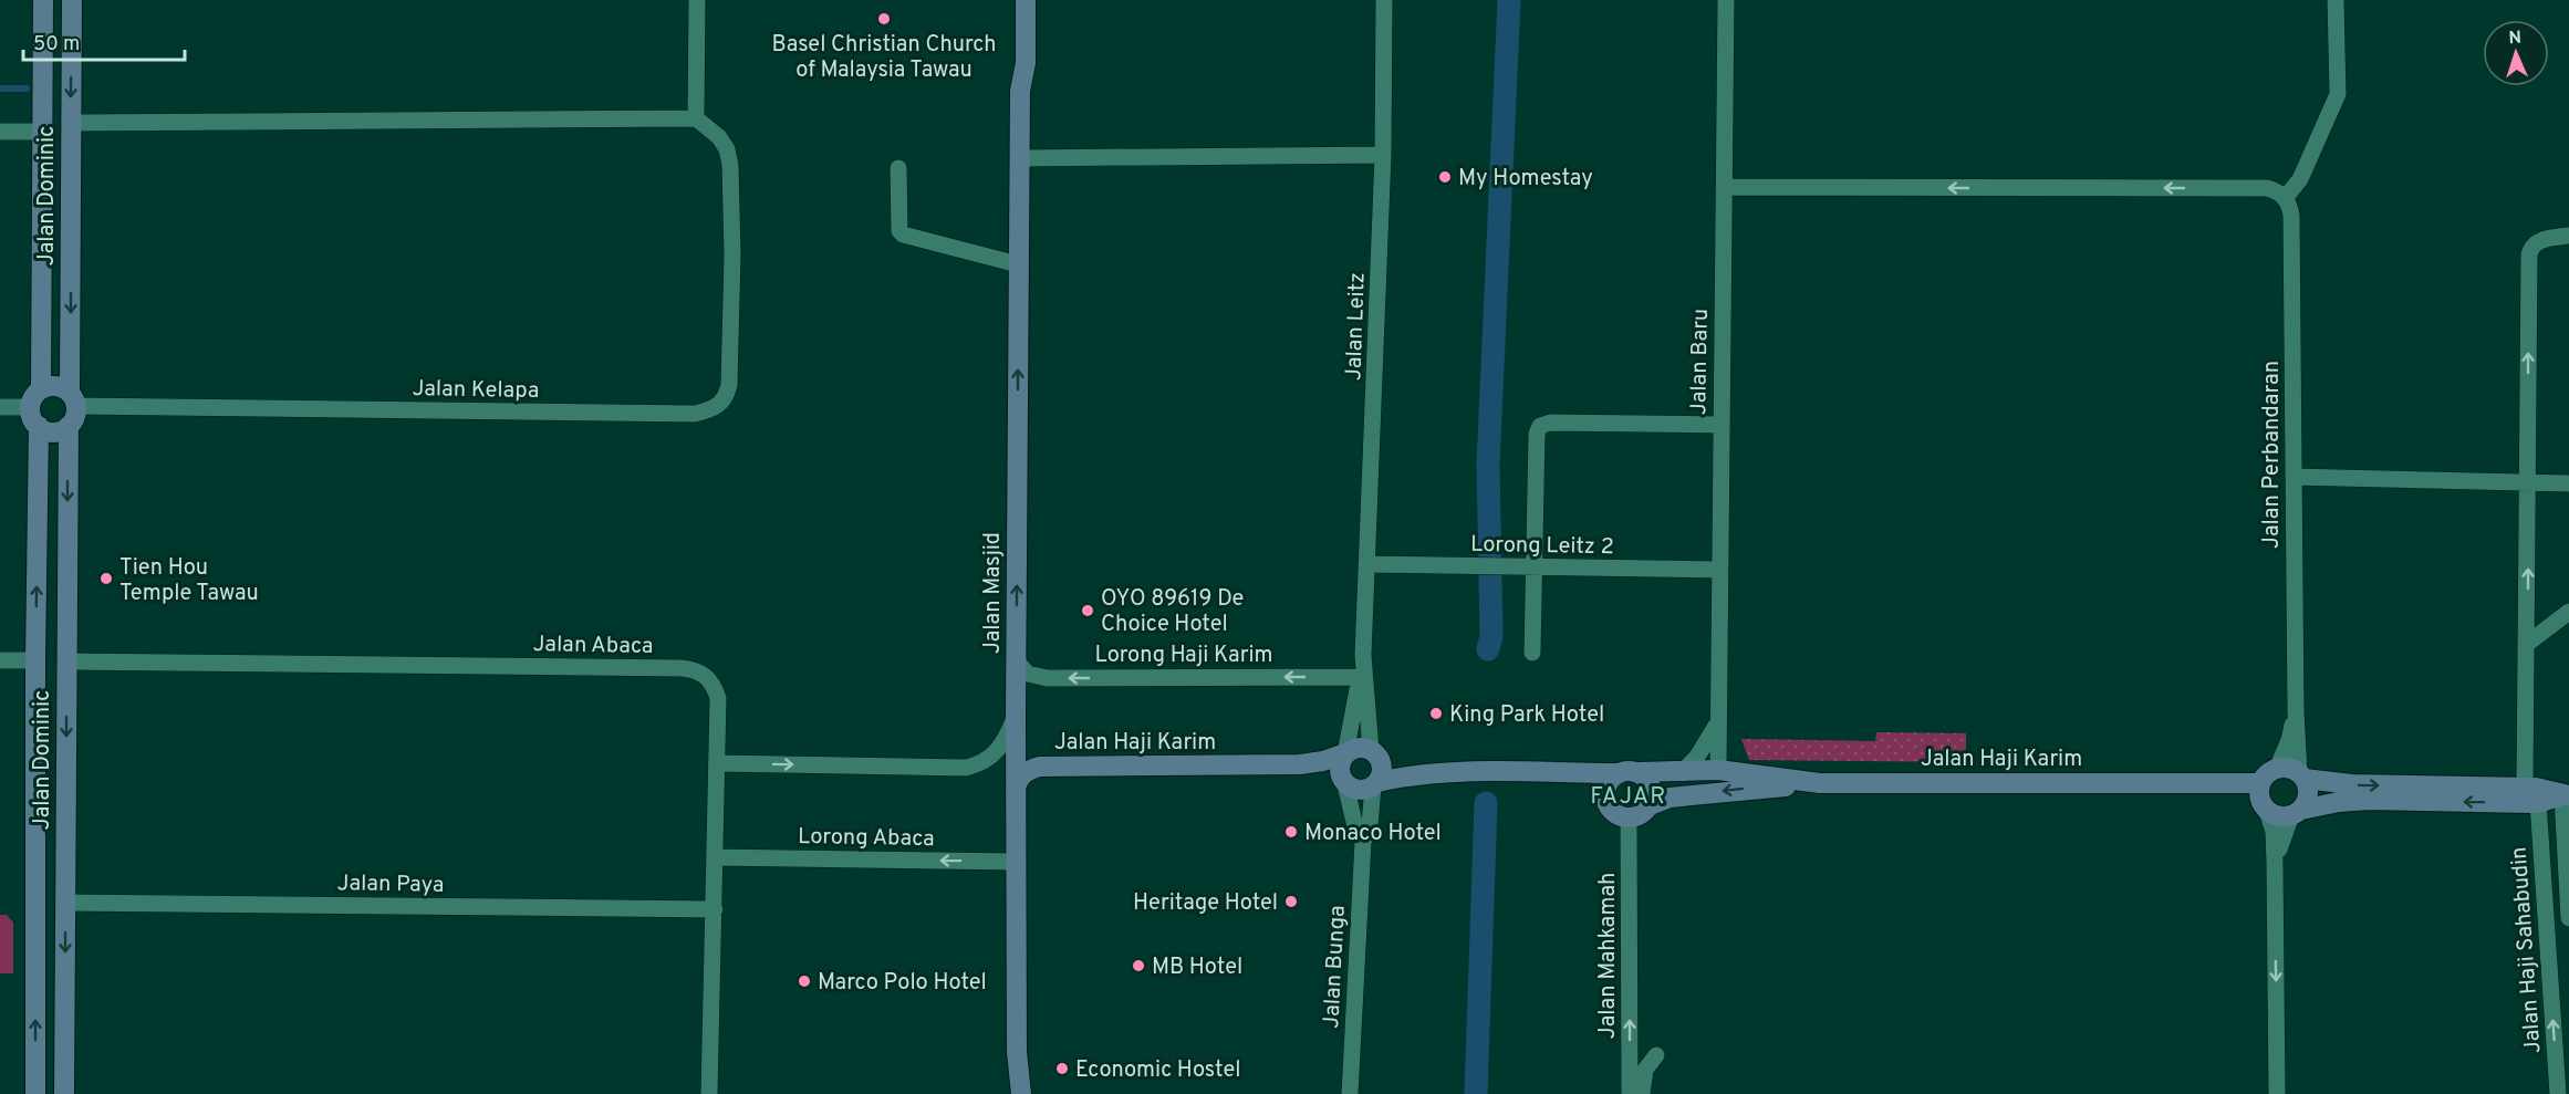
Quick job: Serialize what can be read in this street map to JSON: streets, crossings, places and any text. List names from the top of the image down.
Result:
{
  "streets": {
    "street": [
      "Jalan Dominic",
      "Jalan Leitz",
      "Jalan Baru",
      "Jalan Kelapa",
      "Jalan Perbandaran",
      "Lorong Leitz 2",
      "Jalan Masjid",
      "Jalan Abaca",
      "Lorong Haji Karim",
      "Jalan Haji Karim",
      "Lorong Abaca",
      "Jalan Paya",
      "Jalan Haji Sahabudin",
      "Jalan Mahkamah",
      "Jalan Bunga"
    ]
  },
  "crossings": [
    ["Jalan Dominic", "Jalan Kelapa"],
    ["Jalan Dominic", "Jalan Abaca"],
    ["Jalan Dominic", "Jalan Paya"],
    ["Jalan Leitz", "Lorong Leitz 2"],
    ["Jalan Baru", "Lorong Leitz 2"],
    ["Jalan Perbandaran", "Jalan Haji Karim"],
    ["Jalan Masjid", "Lorong Haji Karim"],
    ["Jalan Masjid", "Jalan Haji Karim"],
    ["Jalan Masjid", "Lorong Abaca"],
    ["Jalan Abaca", "Lorong Abaca"],
    ["Jalan Abaca", "Jalan Paya"]
  ],
  "one_way": ["Jalan Mahkamah"],
  "districts": ["FAJAR"],
  "places": [
    "Basel Christian Church of Malaysia Tawau",
    "My Homestay",
    "Tien Hou Temple Tawau",
    "OYO 89619 De Choice Hotel",
    "King Park Hotel",
    "Monaco Hotel",
    "Heritage Hotel",
    "MB Hotel",
    "Marco Polo Hotel",
    "Economic Hostel"
  ],
  "scale_bar": "50 m",
  "north": "top"
}
